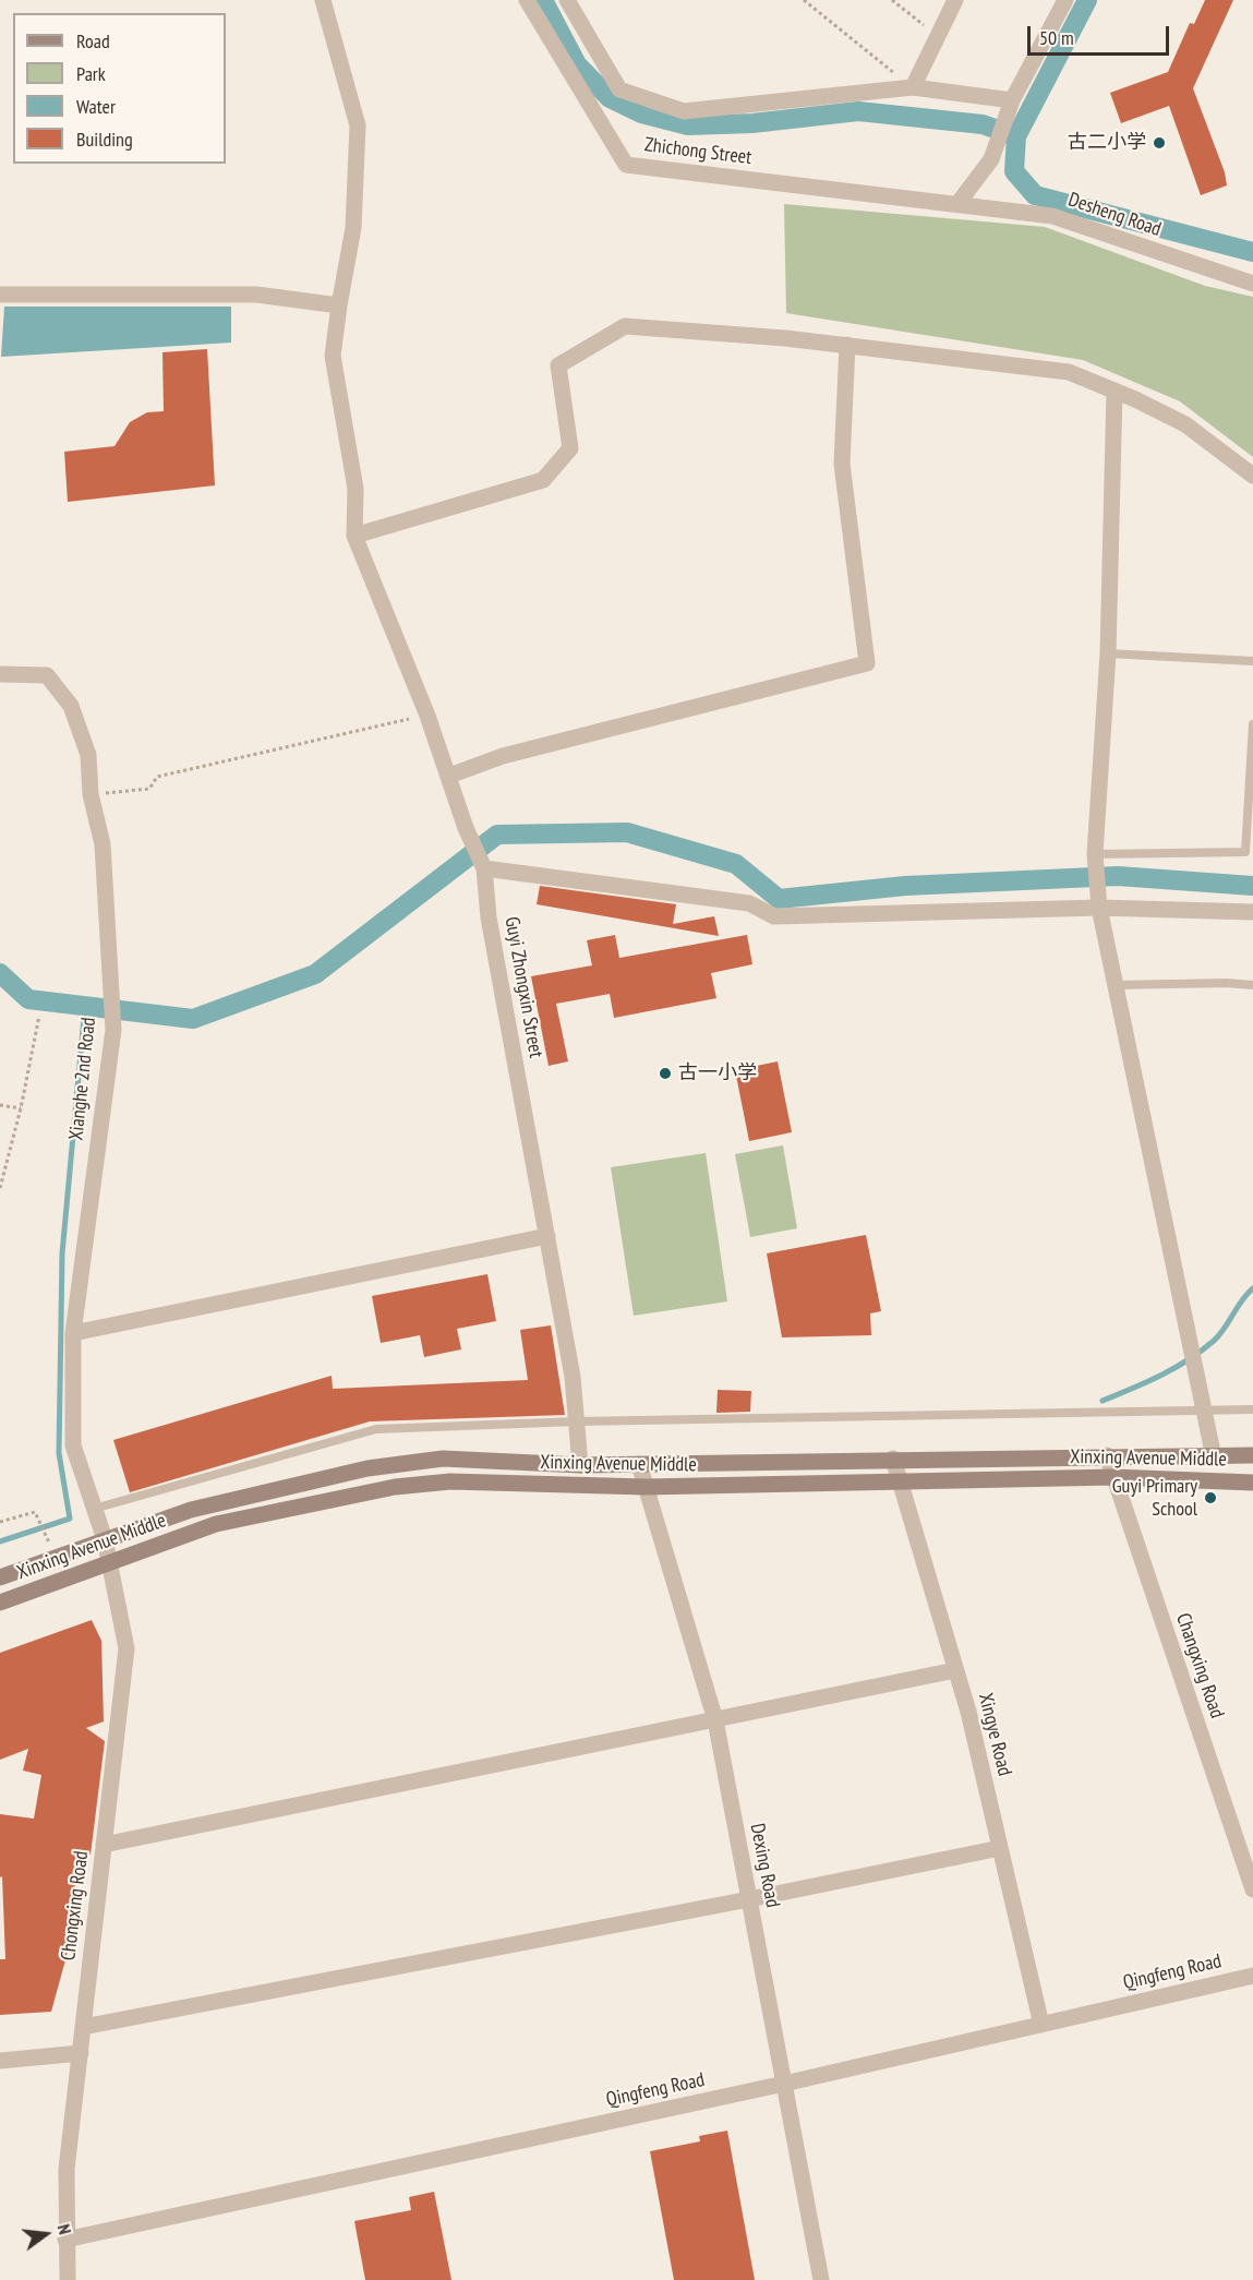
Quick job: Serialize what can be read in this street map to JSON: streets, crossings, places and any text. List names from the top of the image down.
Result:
{
  "streets": {
    "main road": ["Xinxing Avenue Middle"],
    "street": [
      "Zhichong Street",
      "Desheng Road",
      "Guyi Zhongxin Street",
      "Xianghe 2nd Road",
      "Changxing Road",
      "Xingye Road",
      "Dexing Road",
      "Chongxing Road",
      "Qingfeng Road"
    ]
  },
  "crossings": [
    ["Zhichong Street", "Desheng Road"],
    ["Guyi Zhongxin Street", "Xinxing Avenue Middle"],
    ["Xianghe 2nd Road", "Xinxing Avenue Middle"],
    ["Xianghe 2nd Road", "Chongxing Road"],
    ["Xinxing Avenue Middle", "Changxing Road"],
    ["Xinxing Avenue Middle", "Xingye Road"],
    ["Xinxing Avenue Middle", "Dexing Road"],
    ["Xinxing Avenue Middle", "Chongxing Road"],
    ["Xingye Road", "Qingfeng Road"],
    ["Dexing Road", "Qingfeng Road"],
    ["Chongxing Road", "Qingfeng Road"]
  ],
  "places": ["古二小学", "古一小学", "Guyi Primary School"],
  "legend": [
    "Road",
    "Park",
    "Water",
    "Building"
  ],
  "scale_bar": "50 m",
  "north": "right"
}
